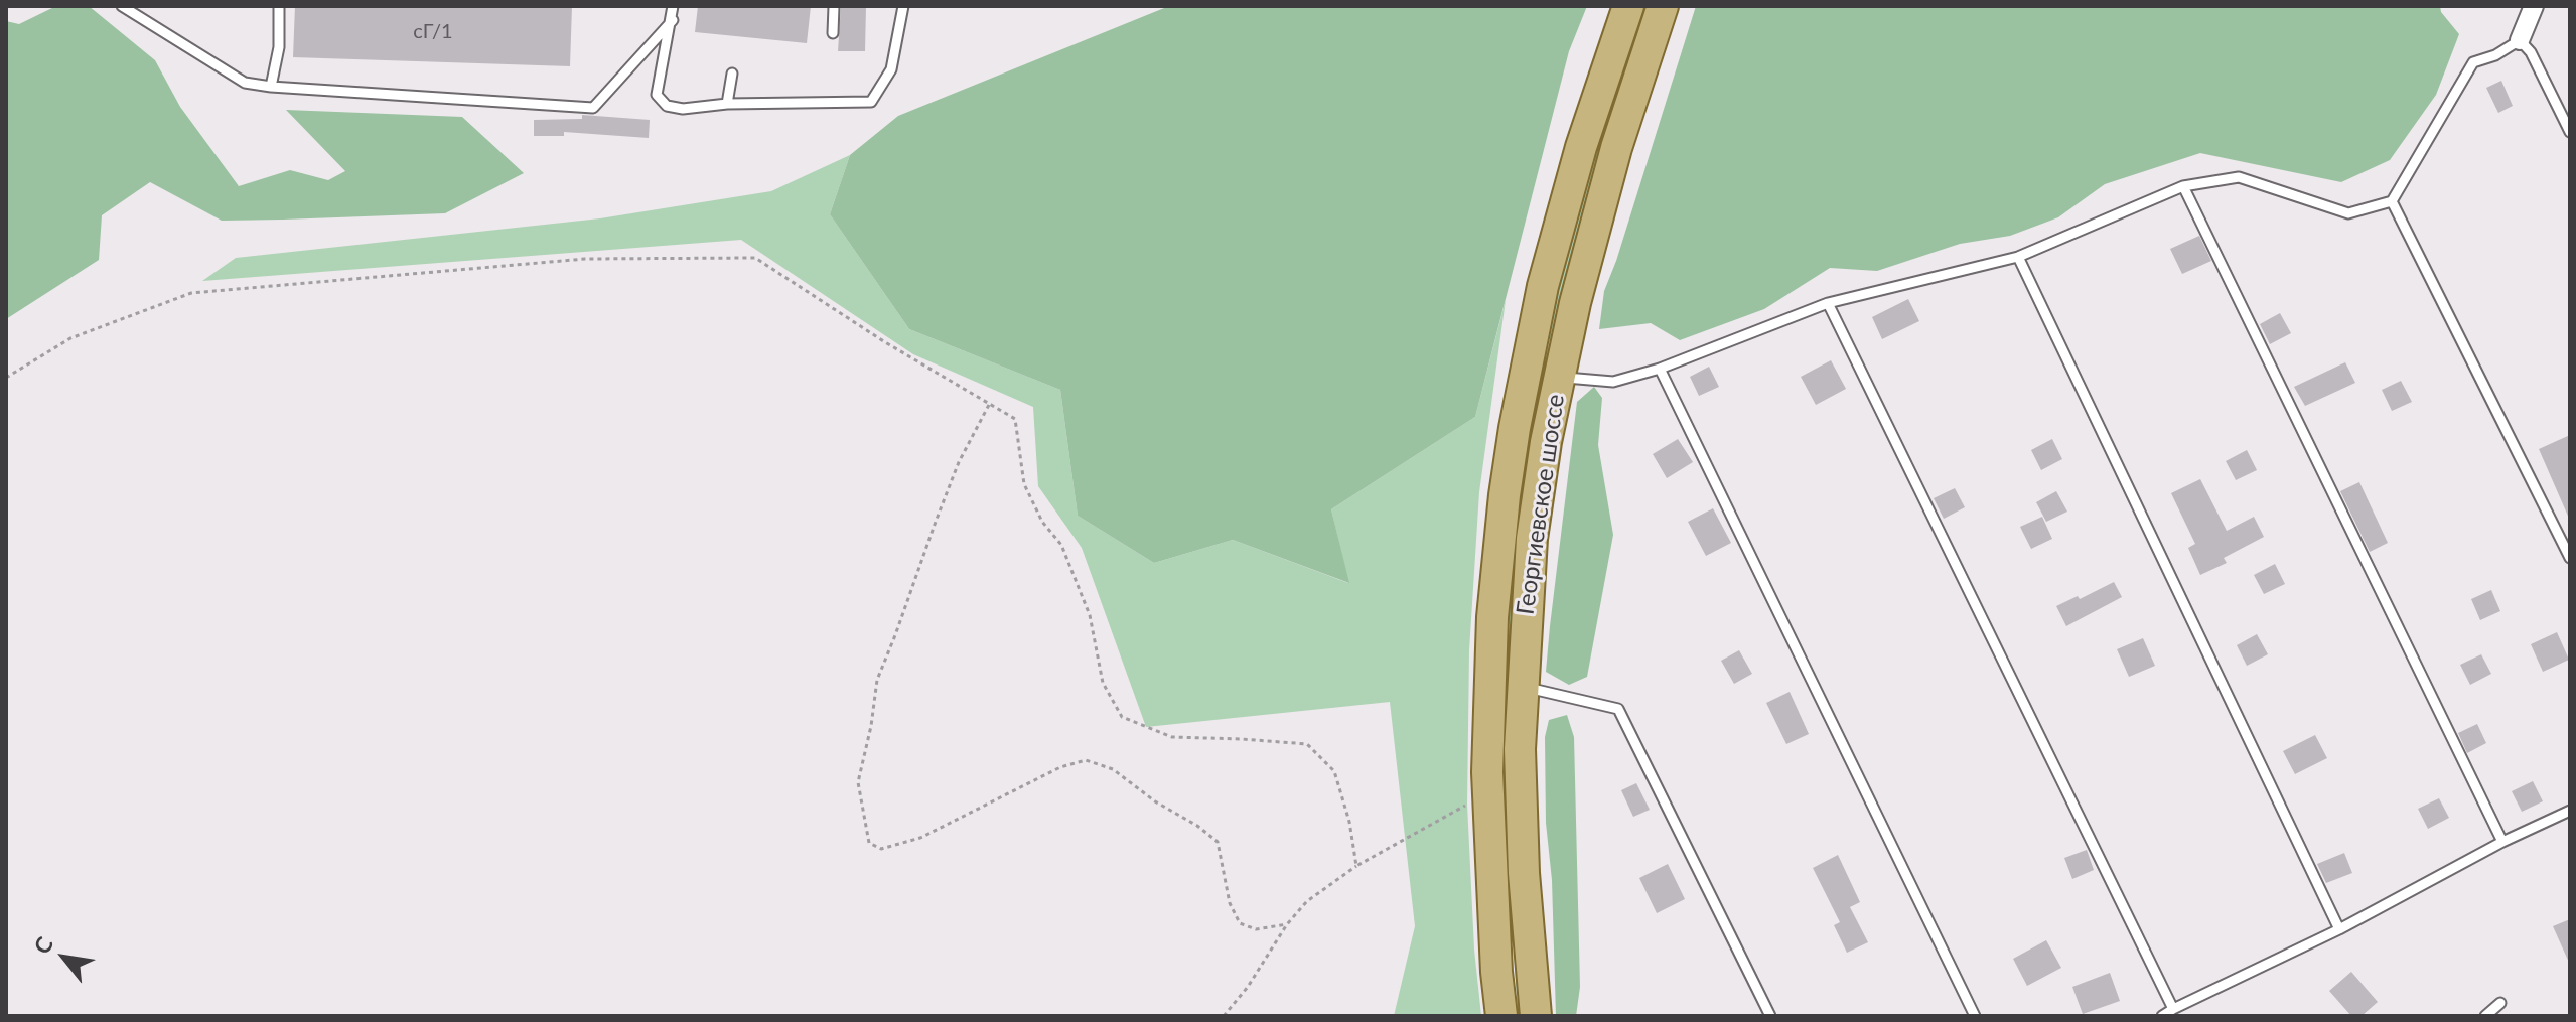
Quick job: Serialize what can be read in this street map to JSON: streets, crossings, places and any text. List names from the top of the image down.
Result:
{
  "streets": {
    "main road": ["Георгиевское шоссе"]
  },
  "house_numbers": ["сГ/1"],
  "north": "top left"
}
